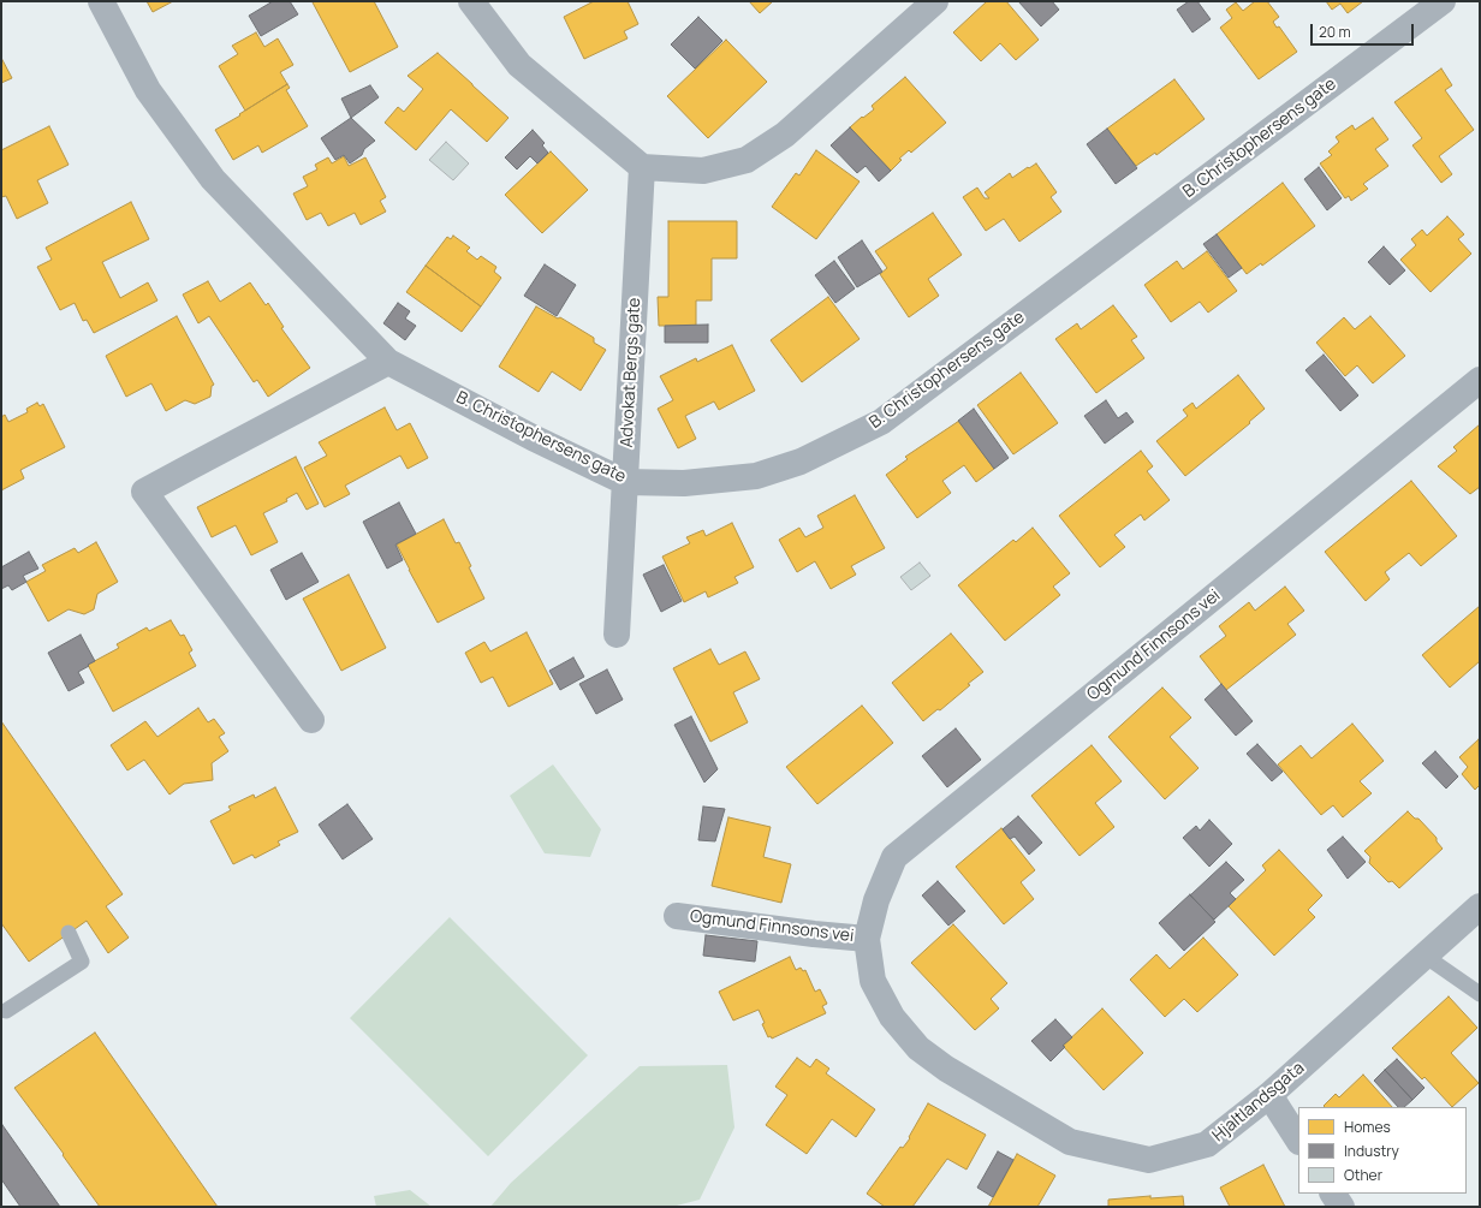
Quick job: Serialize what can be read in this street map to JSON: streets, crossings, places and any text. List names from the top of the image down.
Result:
{
  "streets": {
    "street": [
      "B. Christophersens gate",
      "Advokat Bergs gate",
      "Ogmund Finnsons vei",
      "Hjaltlandsgata"
    ]
  },
  "crossings": [
    ["B. Christophersens gate", "Advokat Bergs gate"],
    ["Ogmund Finnsons vei", "Hjaltlandsgata"]
  ],
  "legend": ["Homes", "Industry", "Other"],
  "scale_bar": "20 m"
}
